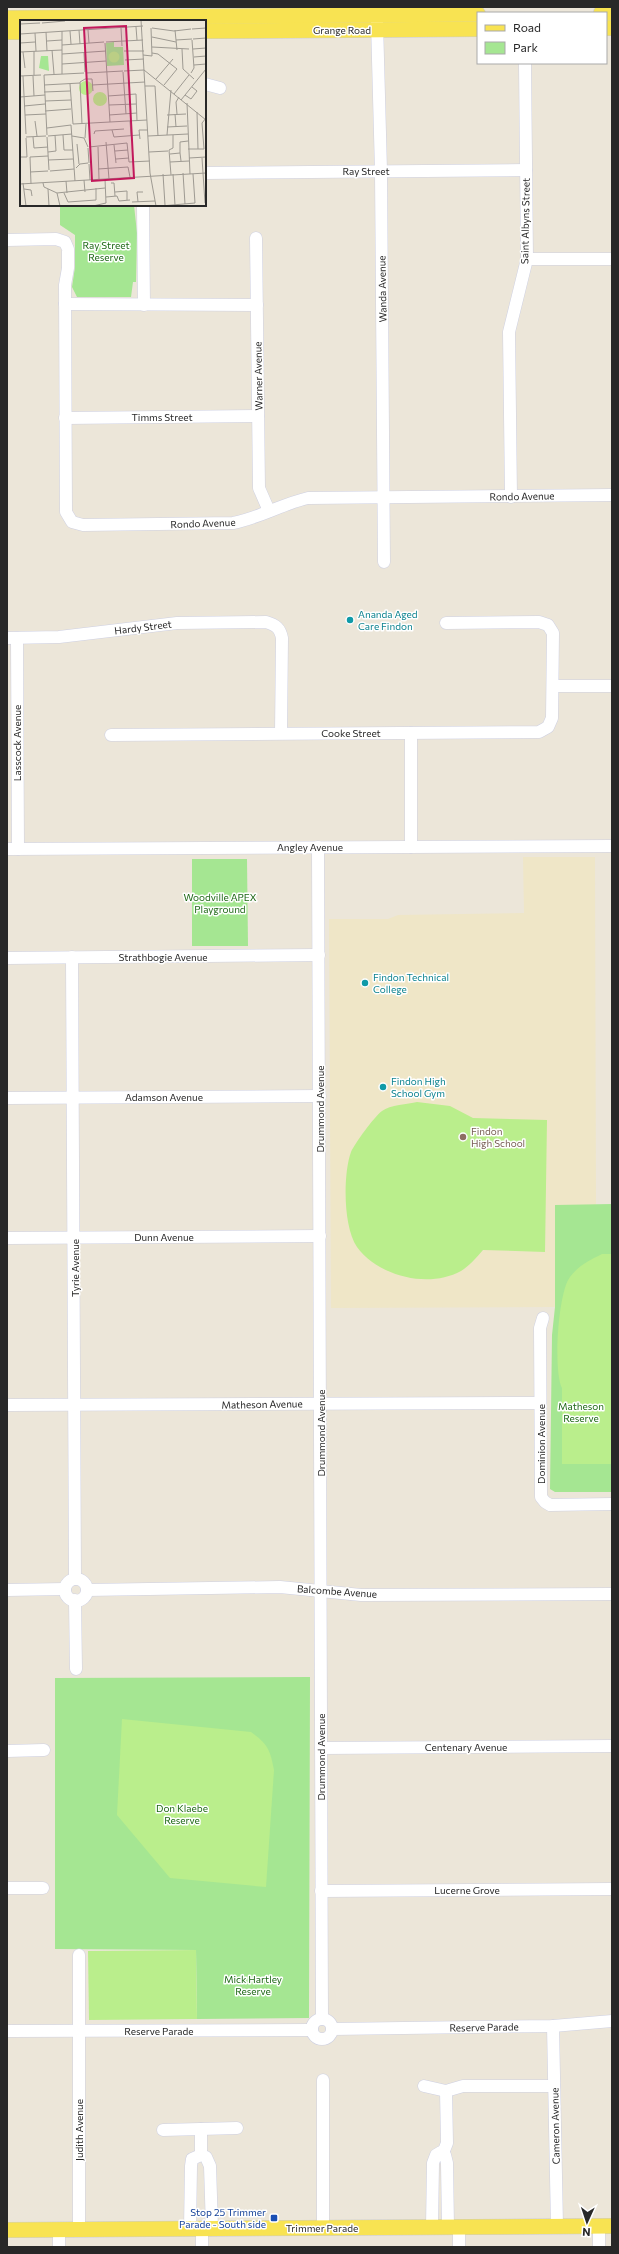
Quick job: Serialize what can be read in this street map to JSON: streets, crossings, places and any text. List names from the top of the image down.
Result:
{
  "streets": {
    "main road": ["Grange Road", "Trimmer Parade"],
    "street": [
      "Ray Street",
      "Saint Albyns Street",
      "Wanda Avenue",
      "Warner Avenue",
      "Timms Street",
      "Rondo Avenue",
      "Hardy Street",
      "Cooke Street",
      "Lasscock Avenue",
      "Angley Avenue",
      "Strathbogie Avenue",
      "Adamson Avenue",
      "Drummond Avenue",
      "Dunn Avenue",
      "Tyrie Avenue",
      "Matheson Avenue",
      "Dominion Avenue",
      "Balcombe Avenue",
      "Centenary Avenue",
      "Lucerne Grove",
      "Reserve Parade",
      "Cameron Avenue",
      "Judith Avenue"
    ]
  },
  "crossings": [
    ["Grange Road", "Wanda Avenue"],
    ["Ray Street", "Saint Albyns Street"],
    ["Ray Street", "Wanda Avenue"],
    ["Saint Albyns Street", "Rondo Avenue"],
    ["Wanda Avenue", "Rondo Avenue"],
    ["Warner Avenue", "Timms Street"],
    ["Warner Avenue", "Rondo Avenue"],
    ["Timms Street", "Rondo Avenue"],
    ["Hardy Street", "Cooke Street"],
    ["Hardy Street", "Lasscock Avenue"],
    ["Lasscock Avenue", "Angley Avenue"],
    ["Angley Avenue", "Drummond Avenue"],
    ["Strathbogie Avenue", "Drummond Avenue"],
    ["Strathbogie Avenue", "Tyrie Avenue"],
    ["Adamson Avenue", "Drummond Avenue"],
    ["Adamson Avenue", "Tyrie Avenue"],
    ["Drummond Avenue", "Dunn Avenue"],
    ["Drummond Avenue", "Matheson Avenue"],
    ["Drummond Avenue", "Balcombe Avenue"],
    ["Drummond Avenue", "Centenary Avenue"],
    ["Drummond Avenue", "Lucerne Grove"],
    ["Drummond Avenue", "Reserve Parade"],
    ["Dunn Avenue", "Tyrie Avenue"],
    ["Tyrie Avenue", "Matheson Avenue"],
    ["Tyrie Avenue", "Balcombe Avenue"],
    ["Matheson Avenue", "Dominion Avenue"],
    ["Reserve Parade", "Cameron Avenue"],
    ["Reserve Parade", "Judith Avenue"],
    ["Cameron Avenue", "Trimmer Parade"],
    ["Judith Avenue", "Trimmer Parade"]
  ],
  "parks": [
    "Ray Street Reserve",
    "Woodville APEX Playground",
    "Matheson Reserve",
    "Don Klaebe Reserve",
    "Mick Hartley Reserve"
  ],
  "places": {
    "other": [
      "Ananda Aged Care Findon",
      "Findon Technical College",
      "Findon High School Gym",
      "Findon High School"
    ],
    "transit": ["Stop 25 Trimmer Parade - South side"]
  },
  "legend": ["Road", "Park"],
  "north": "bottom"
}
